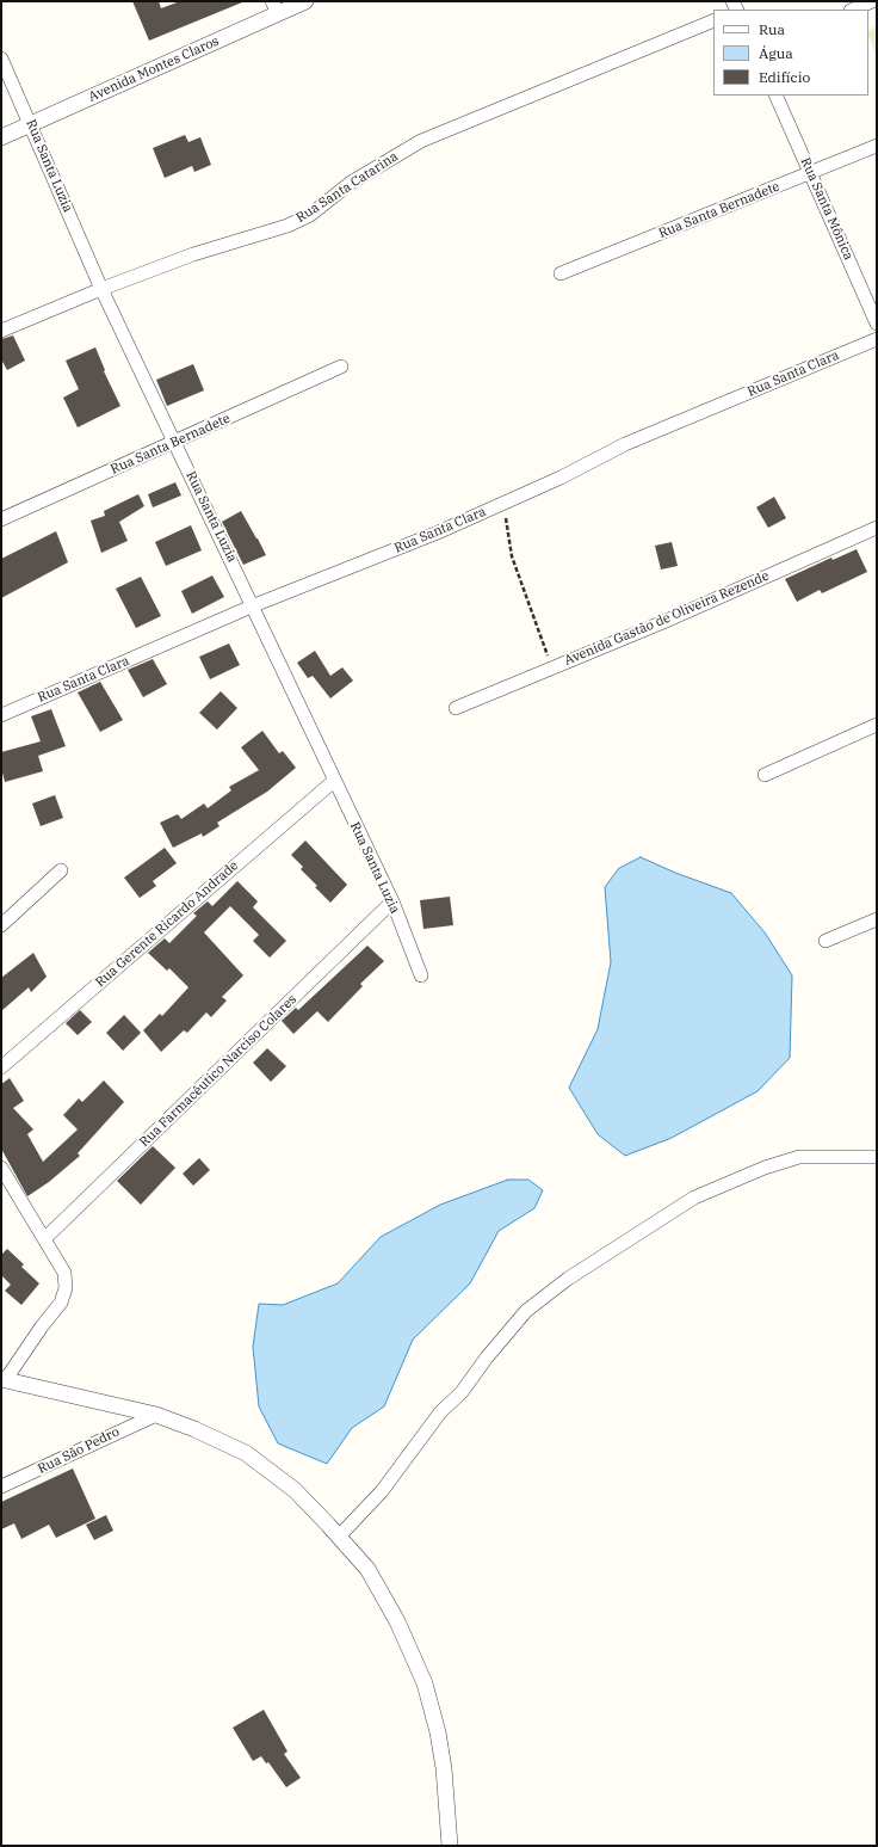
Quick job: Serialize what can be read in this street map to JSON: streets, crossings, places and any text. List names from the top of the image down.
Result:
{
  "streets": {
    "street": [
      "Avenida Montes Claros",
      "Rua Santa Luzia",
      "Rua Santa Catarina",
      "Rua Santa Mônica",
      "Rua Santa Bernadete",
      "Rua Santa Clara",
      "Avenida Gastão de Oliveira Rezende",
      "Rua Gerente Ricardo Andrade",
      "Rua Farmacêutico Narciso Colares",
      "Rua São Pedro"
    ]
  },
  "crossings": [
    ["Avenida Montes Claros", "Rua Santa Luzia"],
    ["Rua Santa Luzia", "Rua Santa Catarina"],
    ["Rua Santa Luzia", "Rua Santa Bernadete"],
    ["Rua Santa Luzia", "Rua Santa Clara"],
    ["Rua Santa Luzia", "Rua Gerente Ricardo Andrade"],
    ["Rua Santa Luzia", "Rua Farmacêutico Narciso Colares"],
    ["Rua Santa Mônica", "Rua Santa Bernadete"]
  ],
  "legend": ["Rua", "Água", "Edifício"]
}
